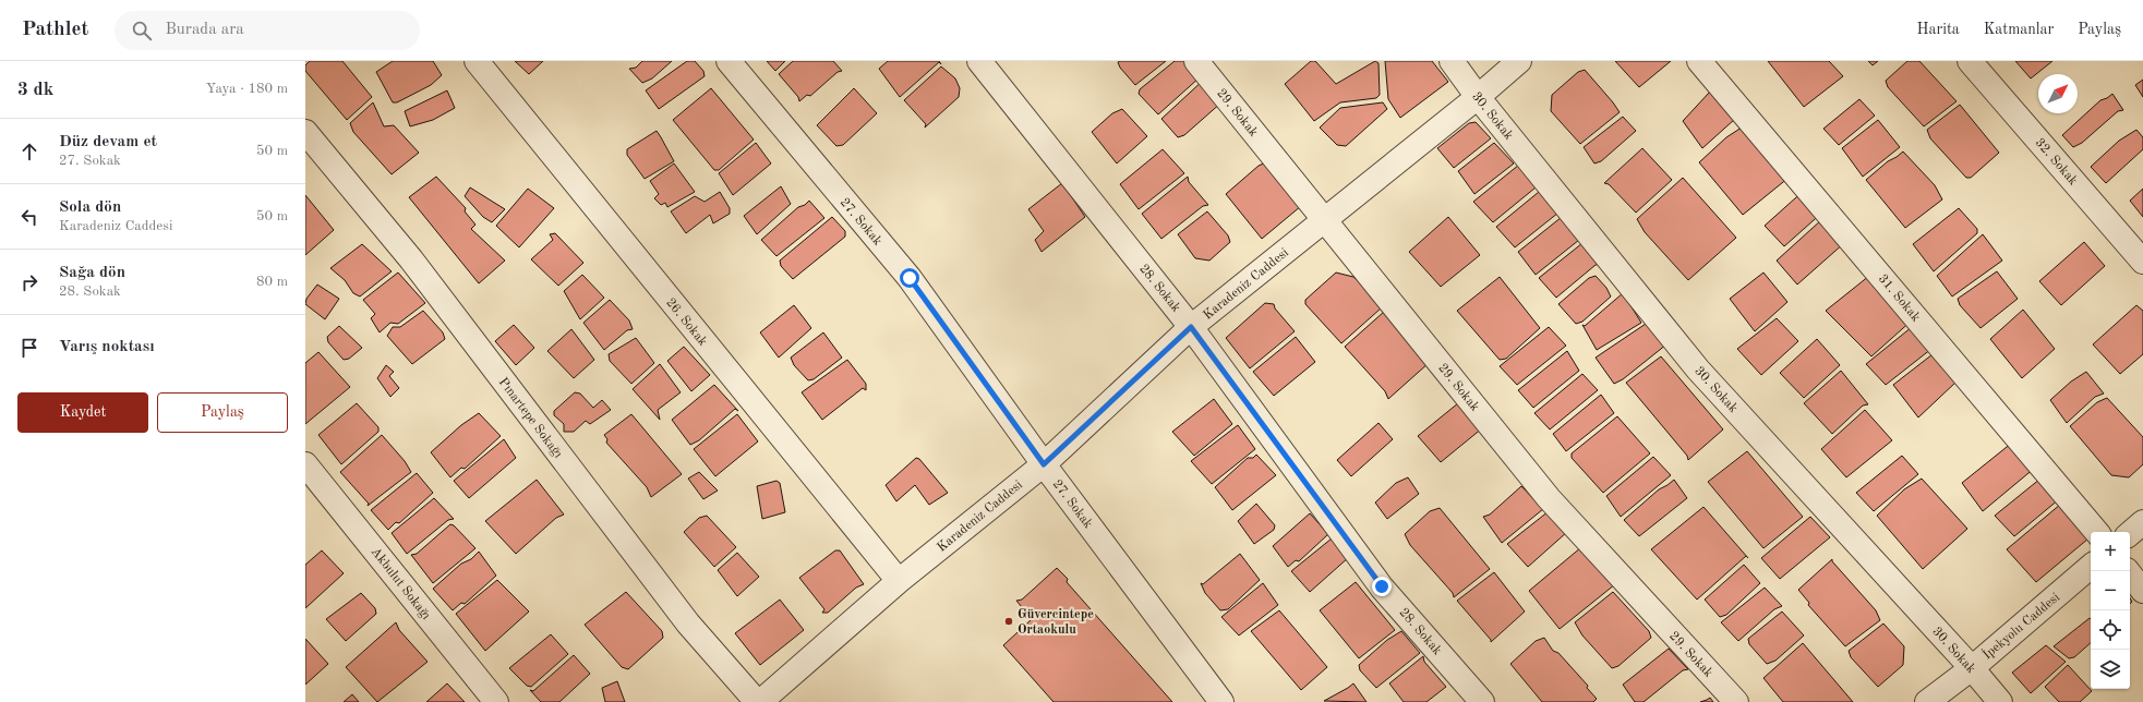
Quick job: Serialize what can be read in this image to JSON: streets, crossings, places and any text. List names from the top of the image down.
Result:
{
  "streets": {
    "street": [
      "29. Sokak",
      "30. Sokak",
      "32. Sokak",
      "27. Sokak",
      "Karadeniz Caddesi",
      "28. Sokak",
      "31. Sokak",
      "26. Sokak",
      "Pınartepe Sokağı",
      "Akbulut Sokağı",
      "İpekyolu Caddesi"
    ]
  },
  "crossings": [
    ["29. Sokak", "Karadeniz Caddesi"],
    ["30. Sokak", "Karadeniz Caddesi"],
    ["30. Sokak", "İpekyolu Caddesi"],
    ["27. Sokak", "Karadeniz Caddesi"],
    ["Karadeniz Caddesi", "28. Sokak"],
    ["Karadeniz Caddesi", "26. Sokak"]
  ],
  "places": ["Güvercintepe Ortaokulu"],
  "north": "top right",
  "page": {
    "header": "Pathlet",
    "search": "Burada ara",
    "nav": ["Harita", "Katmanlar", "Paylaş"],
    "heading": ["3 dk", "Yaya · 180 m"],
    "list": [
      ["Düz devam et", "27. Sokak", "50 m"],
      ["Sola dön", "Karadeniz Caddesi", "50 m"],
      ["Sağa dön", "28. Sokak", "80 m"],
      "Varış noktası"
    ],
    "buttons": ["Kaydet", "Paylaş"],
    "map_buttons": ["+", "−"]
  }
}
